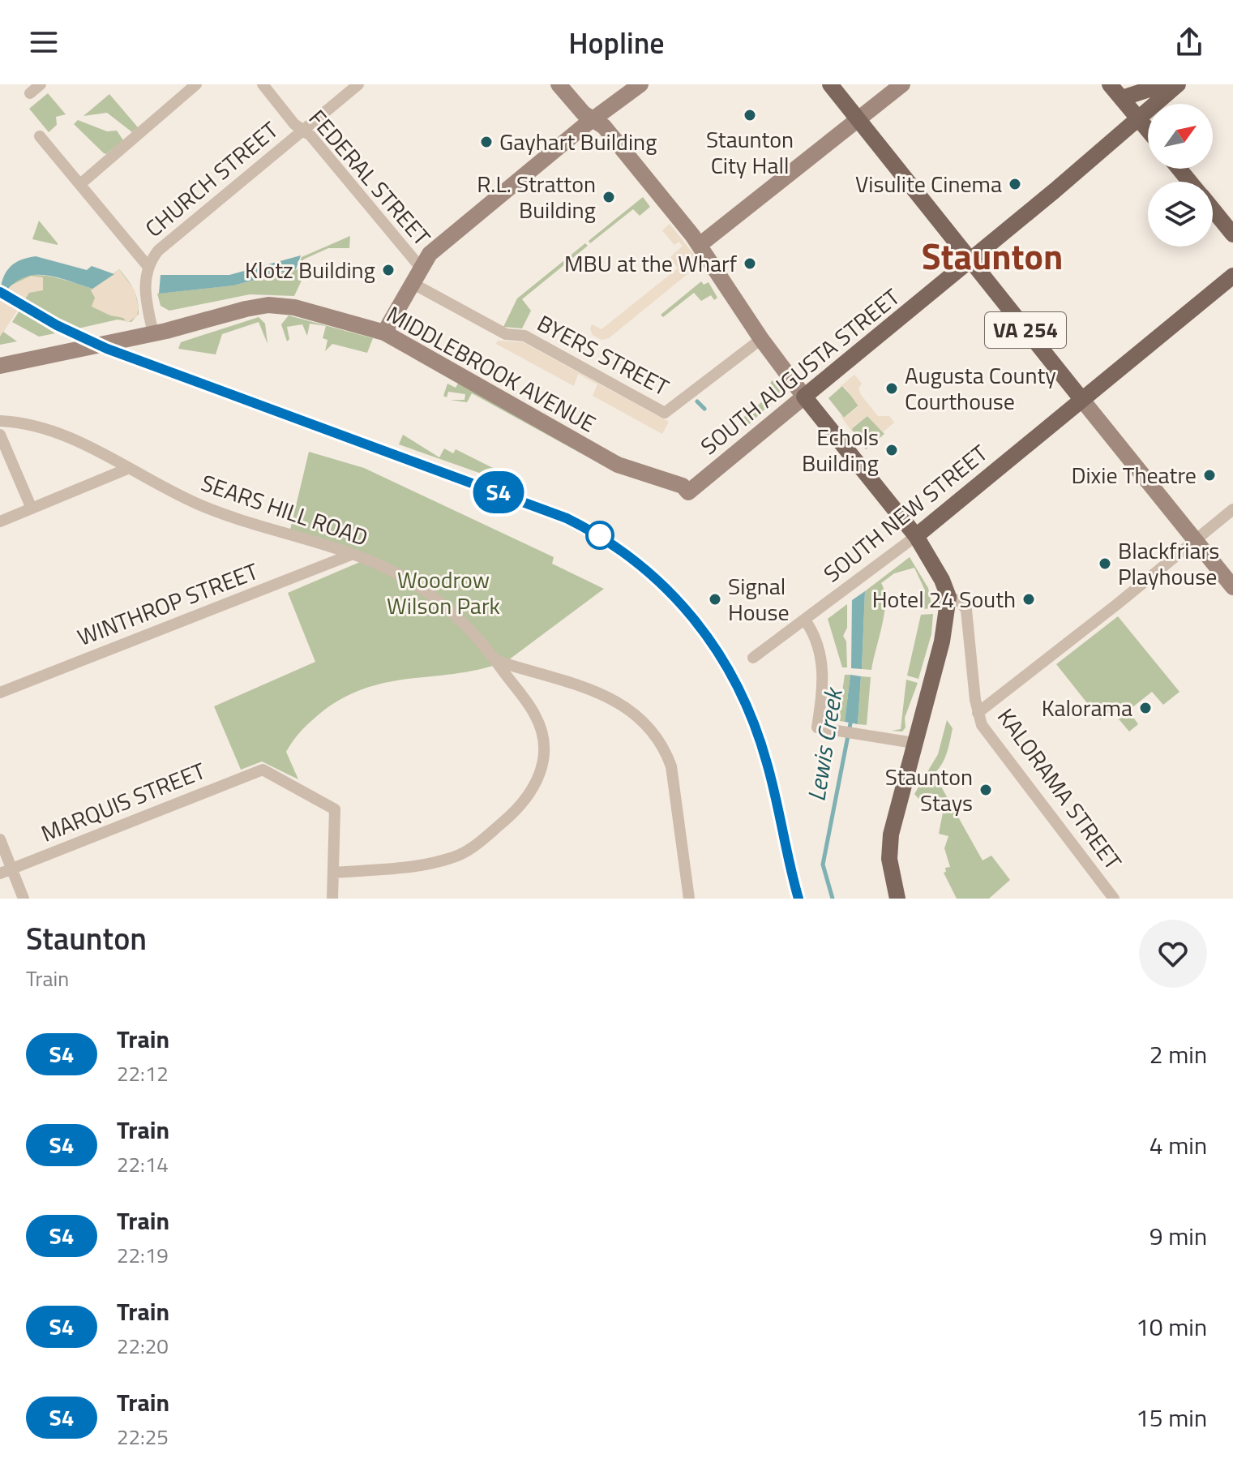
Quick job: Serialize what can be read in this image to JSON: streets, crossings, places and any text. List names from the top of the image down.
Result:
{
  "streets": {
    "main road": [
      "VA 254",
      "MIDDLEBROOK AVENUE",
      "SOUTH AUGUSTA STREET",
      "SOUTH NEW STREET"
    ],
    "street": [
      "FEDERAL STREET",
      "CHURCH STREET",
      "BYERS STREET",
      "SEARS HILL ROAD",
      "WINTHROP STREET",
      "KALORAMA STREET",
      "MARQUIS STREET"
    ]
  },
  "crossings": [
    ["FEDERAL STREET", "CHURCH STREET"],
    ["CHURCH STREET", "MIDDLEBROOK AVENUE"],
    ["VA 254", "SOUTH AUGUSTA STREET"],
    ["VA 254", "SOUTH NEW STREET"],
    ["MIDDLEBROOK AVENUE", "SOUTH AUGUSTA STREET"],
    ["SEARS HILL ROAD", "WINTHROP STREET"],
    ["SEARS HILL ROAD", "MARQUIS STREET"]
  ],
  "districts": ["Staunton"],
  "water": ["Lewis Creek"],
  "parks": ["Woodrow Wilson Park"],
  "places": [
    "Staunton City Hall",
    "Gayhart Building",
    "Visulite Cinema",
    "R.L. Stratton Building",
    "MBU at the Wharf",
    "Klotz Building",
    "Augusta County Courthouse",
    "Echols Building",
    "Dixie Theatre",
    "Blackfriars Playhouse",
    "Signal House",
    "Hotel 24 South",
    "Kalorama",
    "Staunton Stays"
  ],
  "north": "top right",
  "page": {
    "header": "Hopline",
    "on_map": "S4",
    "heading": ["Staunton", "Train"],
    "list": [
      {
        "mark": "S4",
        "name": "Train",
        "note": "22:12",
        "value": "2 min"
      },
      {
        "mark": "S4",
        "name": "Train",
        "note": "22:14",
        "value": "4 min"
      },
      {
        "mark": "S4",
        "name": "Train",
        "note": "22:19",
        "value": "9 min"
      },
      {
        "mark": "S4",
        "name": "Train",
        "note": "22:20",
        "value": "10 min"
      },
      {
        "mark": "S4",
        "name": "Train",
        "note": "22:25",
        "value": "15 min"
      }
    ]
  }
}
